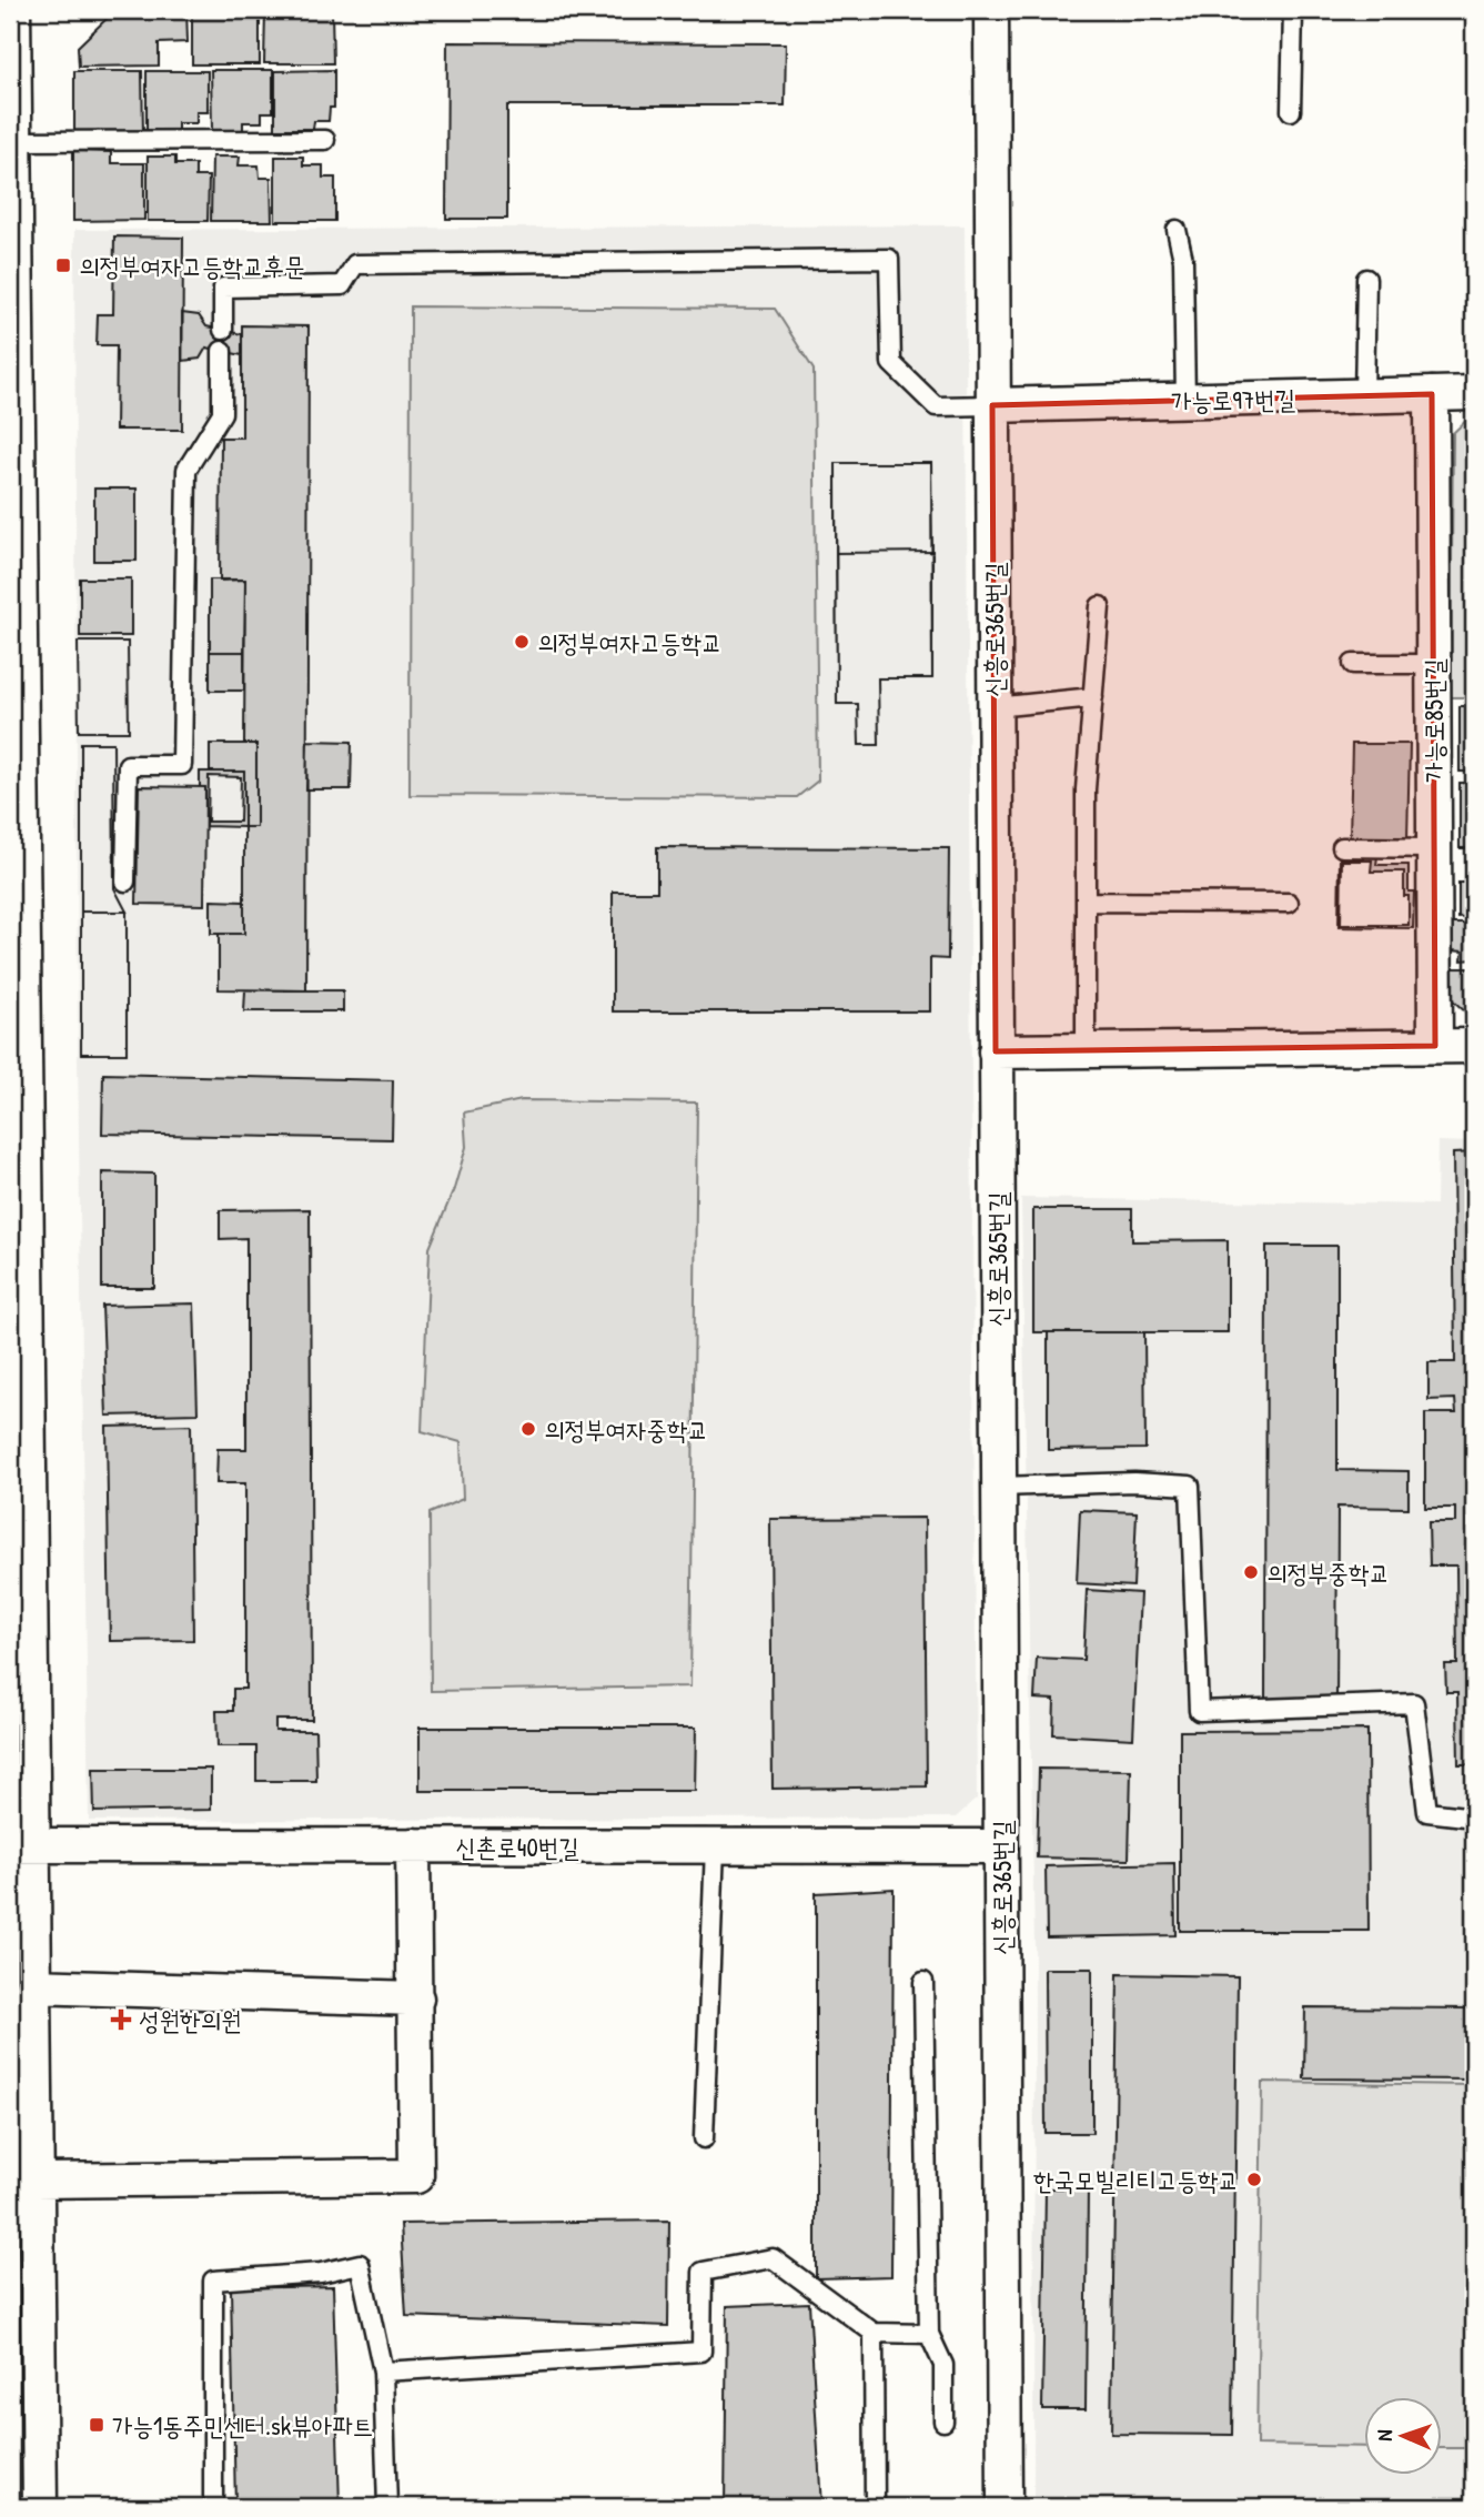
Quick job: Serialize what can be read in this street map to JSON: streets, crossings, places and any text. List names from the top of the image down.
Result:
{
  "streets": {
    "street": [
      "가능로97번길",
      "신흥로365번길",
      "가능로85번길",
      "신촌로40번길"
    ]
  },
  "crossings": [
    ["가능로97번길", "신흥로365번길"],
    ["가능로97번길", "가능로85번길"],
    ["신흥로365번길", "신촌로40번길"]
  ],
  "places": {
    "transit": ["의정부여자고등학교후문", "가능1동주민센터.sk뷰아파트"],
    "other": [
      "의정부여자고등학교",
      "의정부여자중학교",
      "의정부중학교",
      "한국모빌리티고등학교"
    ],
    "health": ["성원한의원"]
  },
  "north": "left"
}
